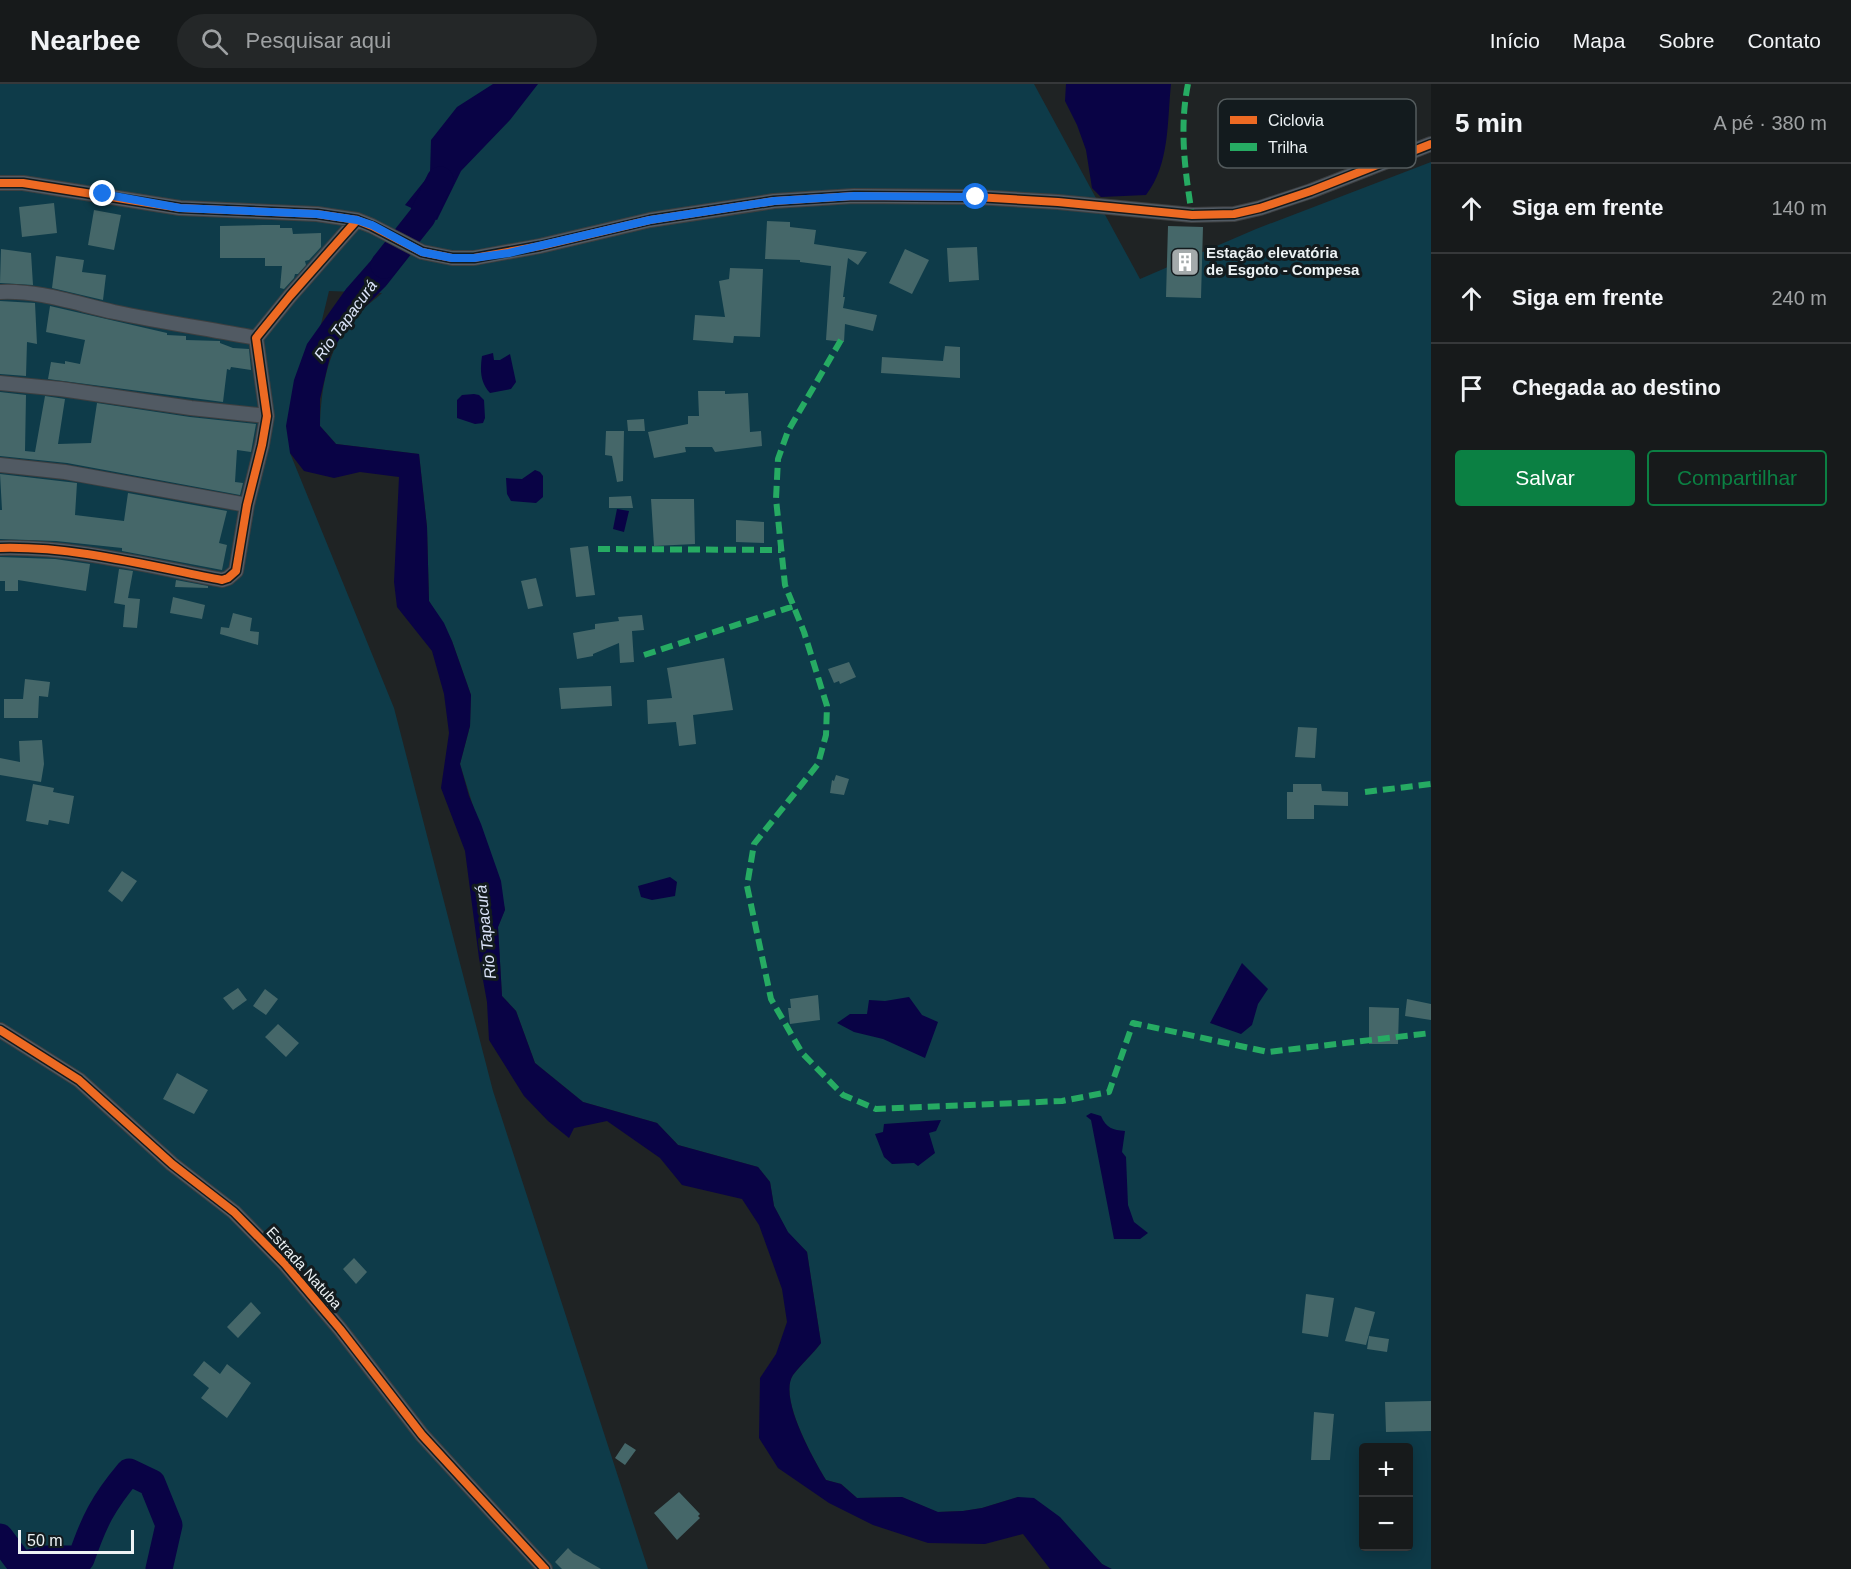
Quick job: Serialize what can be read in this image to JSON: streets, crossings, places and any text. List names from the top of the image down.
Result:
{
  "streets": {
    "street": ["Estrada Natuba"]
  },
  "water": ["Rio Tapacurá"],
  "places": {
    "building": ["Estação elevatória de Esgoto - Compesa"]
  },
  "legend": ["Ciclovia", "Trilha"],
  "scale_bar": "50 m",
  "page": {
    "header": "Nearbee",
    "search": "Pesquisar aqui",
    "nav": [
      "Início",
      "Mapa",
      "Sobre",
      "Contato"
    ],
    "heading": ["5 min", "A pé · 380 m"],
    "list": [
      ["Siga em frente", "140 m"],
      ["Siga em frente", "240 m"],
      "Chegada ao destino"
    ],
    "buttons": ["Salvar", "Compartilhar"],
    "map_buttons": ["+", "−"],
    "scale": "50 m"
  }
}
